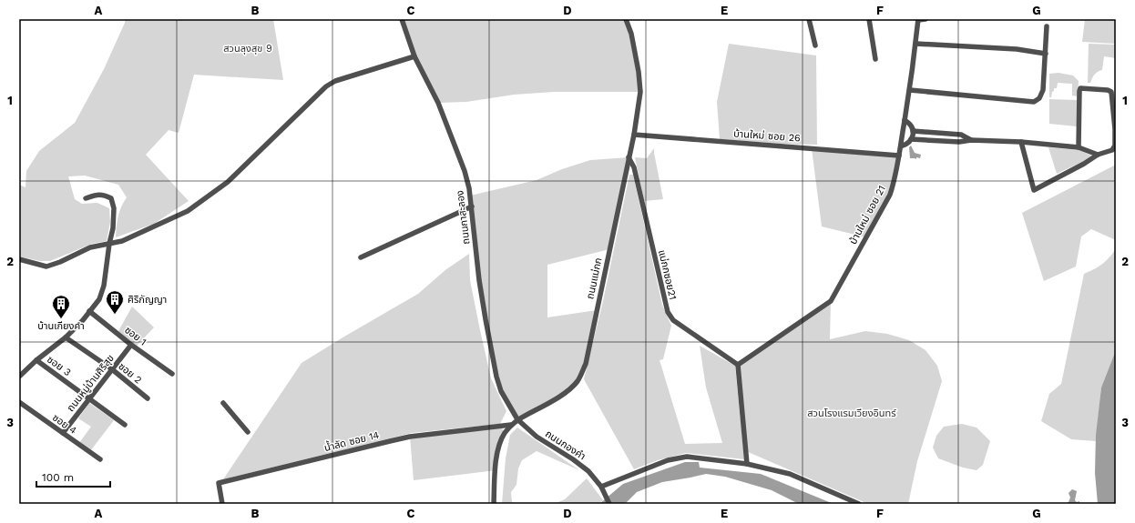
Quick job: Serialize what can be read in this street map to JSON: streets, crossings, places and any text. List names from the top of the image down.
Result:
{
  "streets": {
    "street": [
      "บ้านใหม่ ซอย 26",
      "บ้านใหม่ ซอย 21",
      "ถนนกาสะลอง",
      "แม่กกซอย21",
      "ถนนแม่กก",
      "ซอย 1",
      "ซอย 3",
      "ซอย 2",
      "ถนนหมู่บ้านศิริสุข",
      "ซอย 4",
      "น้ำลัด ซอย 14",
      "ถนนกองคำ"
    ]
  },
  "crossings": [
    ["บ้านใหม่ ซอย 26", "บ้านใหม่ ซอย 21"],
    ["บ้านใหม่ ซอย 26", "ถนนแม่กก"],
    ["บ้านใหม่ ซอย 21", "แม่กกซอย21"],
    ["ถนนกาสะลอง", "ถนนแม่กก"],
    ["ถนนกาสะลอง", "ถนนกองคำ"],
    ["แม่กกซอย21", "ถนนแม่กก"],
    ["ถนนแม่กก", "น้ำลัด ซอย 14"],
    ["ถนนแม่กก", "ถนนกองคำ"],
    ["ซอย 1", "ถนนหมู่บ้านศิริสุข"],
    ["ซอย 3", "ถนนหมู่บ้านศิริสุข"],
    ["ซอย 2", "ถนนหมู่บ้านศิริสุข"],
    ["ถนนหมู่บ้านศิริสุข", "ซอย 4"]
  ],
  "parks": ["สวนลุงสุข 9", "สวนโรงแรมเวียงอินทร์"],
  "places": {
    "building": ["ศิริกัญญา", "บ้านเกียงคำ"]
  },
  "scale_bar": "100 m",
  "grid": {
    "columns": [
      "A",
      "B",
      "C",
      "D",
      "E",
      "F",
      "G"
    ],
    "rows": ["1", "2", "3"]
  }
}
